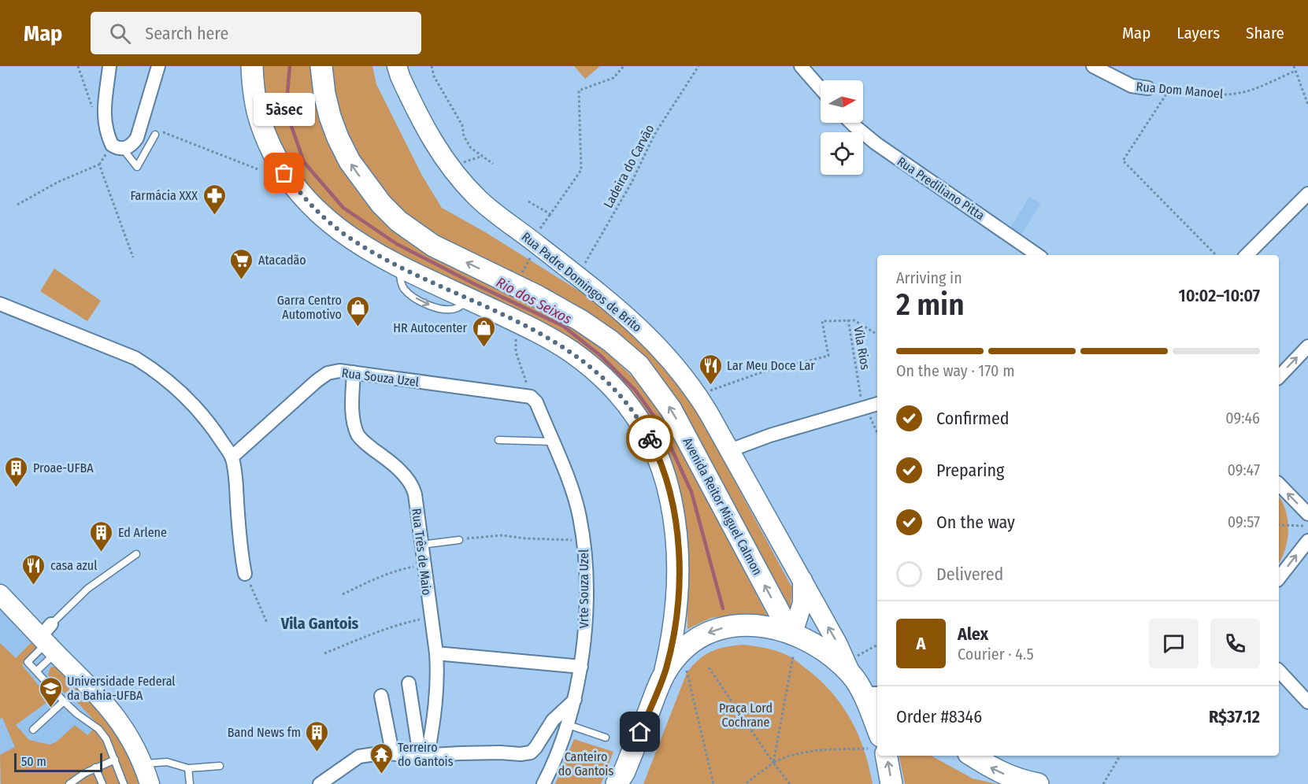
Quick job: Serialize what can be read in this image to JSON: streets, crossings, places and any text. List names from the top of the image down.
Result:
{
  "streets": {
    "main road": ["Rua Padre Domingos de Brito", "Avenida Reitor Miguel Calmon"],
    "street": [
      "Rua Dom Manoel",
      "Rua Prediliano Pitta",
      "Rua Souza Uzel",
      "Rua Três de Maio",
      "Vrte Souza Uzel"
    ],
    "path": ["Ladeira do Carvão", "Vila Rios"]
  },
  "crossings": [
    ["Ladeira do Carvão", "Rua Padre Domingos de Brito"],
    ["Rua Padre Domingos de Brito", "Avenida Reitor Miguel Calmon"],
    ["Rua Souza Uzel", "Rua Três de Maio"],
    ["Rua Souza Uzel", "Vrte Souza Uzel"]
  ],
  "districts": ["Vila Gantois"],
  "water": ["Rio dos Seixos"],
  "parks": ["Praça Lord Cochrane", "Canteiro do Gantois"],
  "places": {
    "other": ["5àsec"],
    "pharmacy": ["Farmácia XXX"],
    "supermarket": ["Atacadão"],
    "shop": ["Garra Centro Automotivo", "HR Autocenter"],
    "restaurant": ["Lar Meu Doce Lar", "casa azul"],
    "building": ["Proae-UFBA", "Ed Arlene", "Band News fm"],
    "school or university": ["Universidade Federal da Bahia-UFBA"],
    "temple": ["Terreiro do Gantois"]
  },
  "scale_bar": "50 m",
  "north": "right",
  "page": {
    "header": "Map",
    "search": "Search here",
    "nav": ["Map", "Layers", "Share"],
    "bubble": "5àsec",
    "heading": ["2 min", "Arriving in", "10:02–10:07"],
    "panel": [
      "Alex",
      "Courier · 4.5",
      "Order #8346",
      "R$37.12"
    ],
    "bar": "On the way · 170 m",
    "list": [
      ["Confirmed", "09:46"],
      ["Preparing", "09:47"],
      ["On the way", "09:57"],
      "Delivered"
    ],
    "round": "A",
    "scale": "50 m"
  }
}
